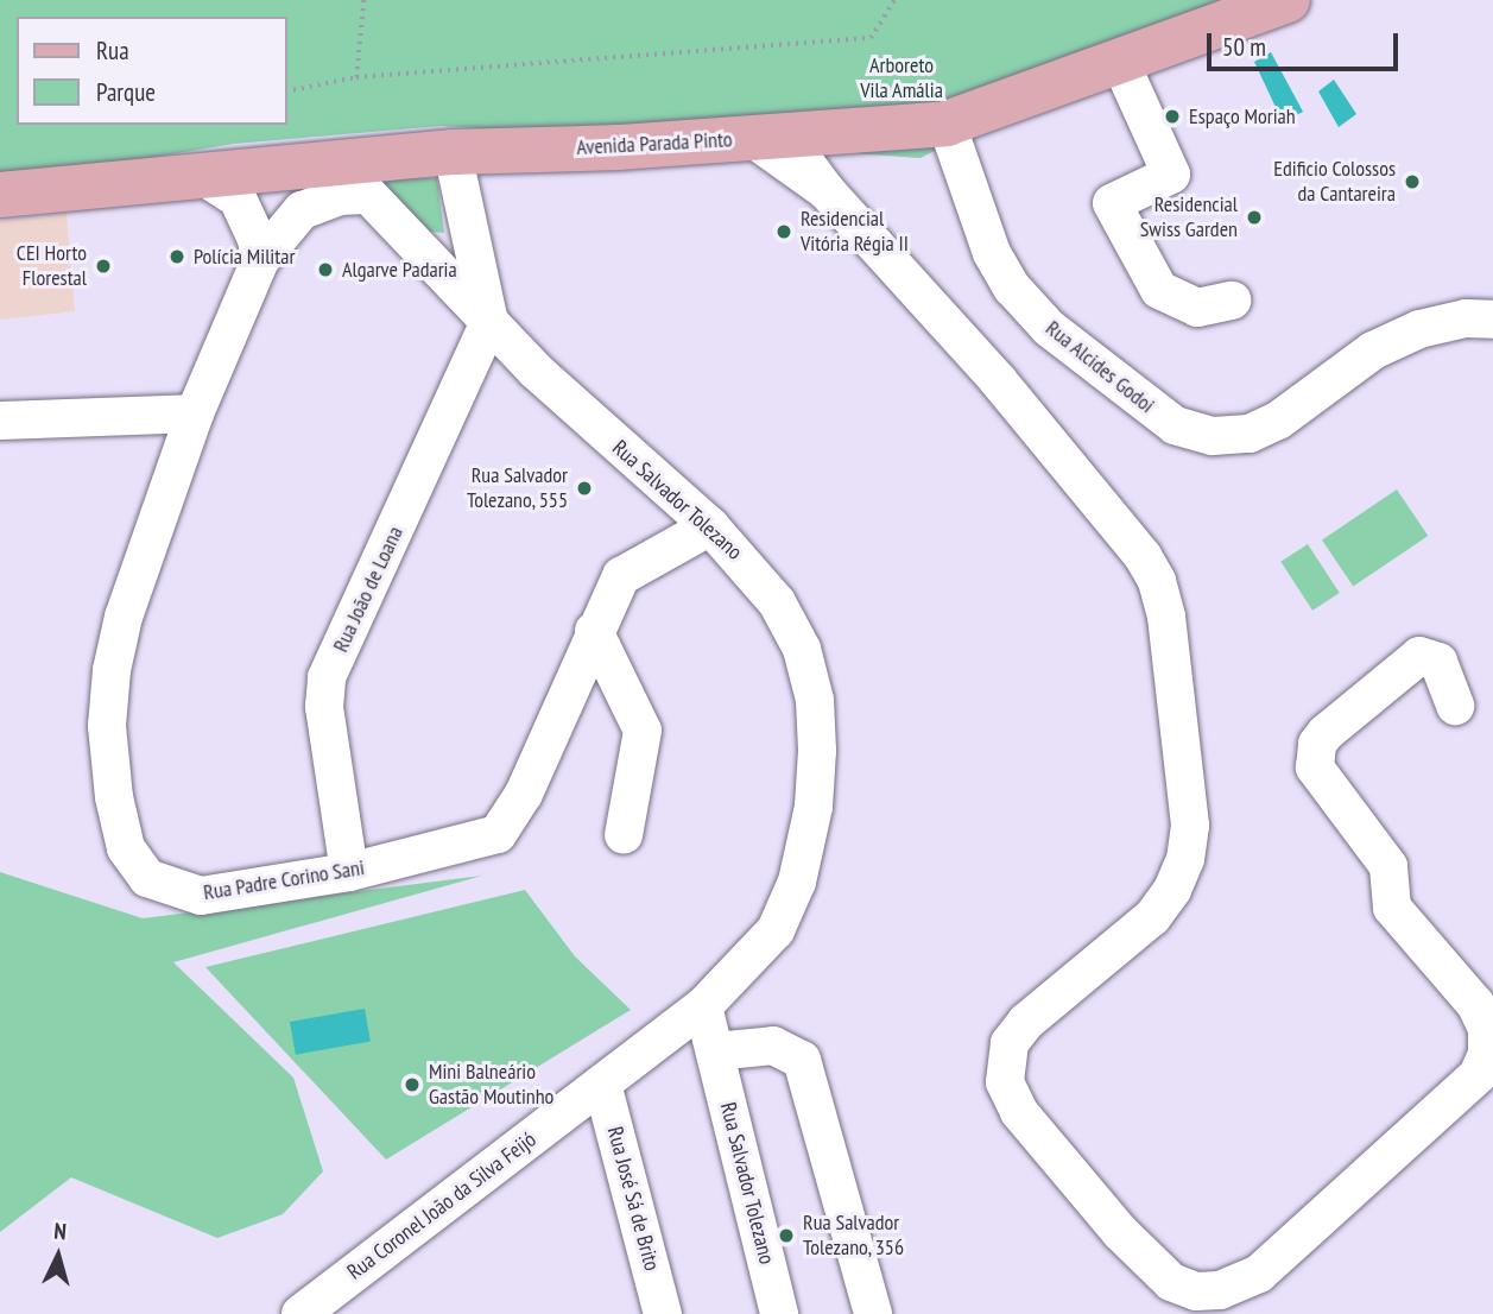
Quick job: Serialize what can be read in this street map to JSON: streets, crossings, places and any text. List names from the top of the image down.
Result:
{
  "streets": {
    "main road": ["Avenida Parada Pinto"],
    "street": [
      "Rua Alcides Godoi",
      "Rua Salvador Tolezano",
      "Rua João de Loana",
      "Rua Padre Corino Sani",
      "Rua José Sá de Brito",
      "Rua Coronel João da Silva Feijó"
    ]
  },
  "crossings": [
    ["Avenida Parada Pinto", "Rua Alcides Godoi"],
    ["Avenida Parada Pinto", "Rua Salvador Tolezano"],
    ["Avenida Parada Pinto", "Rua Padre Corino Sani"],
    ["Rua Salvador Tolezano", "Rua João de Loana"],
    ["Rua Salvador Tolezano", "Rua Padre Corino Sani"],
    ["Rua Salvador Tolezano", "Rua Coronel João da Silva Feijó"],
    ["Rua João de Loana", "Rua Padre Corino Sani"],
    ["Rua José Sá de Brito", "Rua Coronel João da Silva Feijó"]
  ],
  "parks": ["Arboreto Vila Amália"],
  "places": [
    "Espaço Moriah",
    "Edificio Colossos da Cantareira",
    "Residencial Swiss Garden",
    "Residencial Vitória Régia II",
    "Polícia Militar",
    "CEI Horto Florestal",
    "Algarve Padaria",
    "Rua Salvador Tolezano, 555",
    "Mini Balneário Gastão Moutinho",
    "Rua Salvador Tolezano, 356"
  ],
  "legend": ["Rua", "Parque"],
  "scale_bar": "50 m",
  "north": "top"
}
